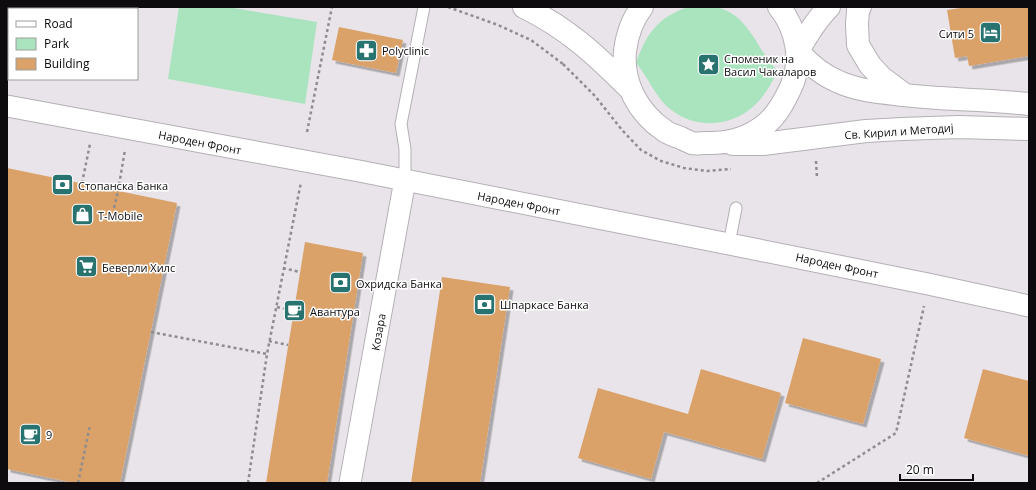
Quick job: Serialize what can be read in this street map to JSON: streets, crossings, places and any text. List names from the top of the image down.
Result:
{
  "streets": {
    "street": ["Св. Кирил и Методиј", "Народен Фронт", "Козара"]
  },
  "crossings": [
    ["Народен Фронт", "Козара"]
  ],
  "places": {
    "hotel": ["Сити 5"],
    "pharmacy": ["Polyclinic"],
    "place": ["Споменик на Васил Чакаларов"],
    "bank": ["Стопанска Банка", "Охридска Банка", "Шпаркасе Банка"],
    "shop": ["T-Mobile"],
    "supermarket": ["Беверли Хилс"],
    "cafe": ["Авантура", "9"]
  },
  "legend": ["Road", "Park", "Building"],
  "scale_bar": "20 m"
}
